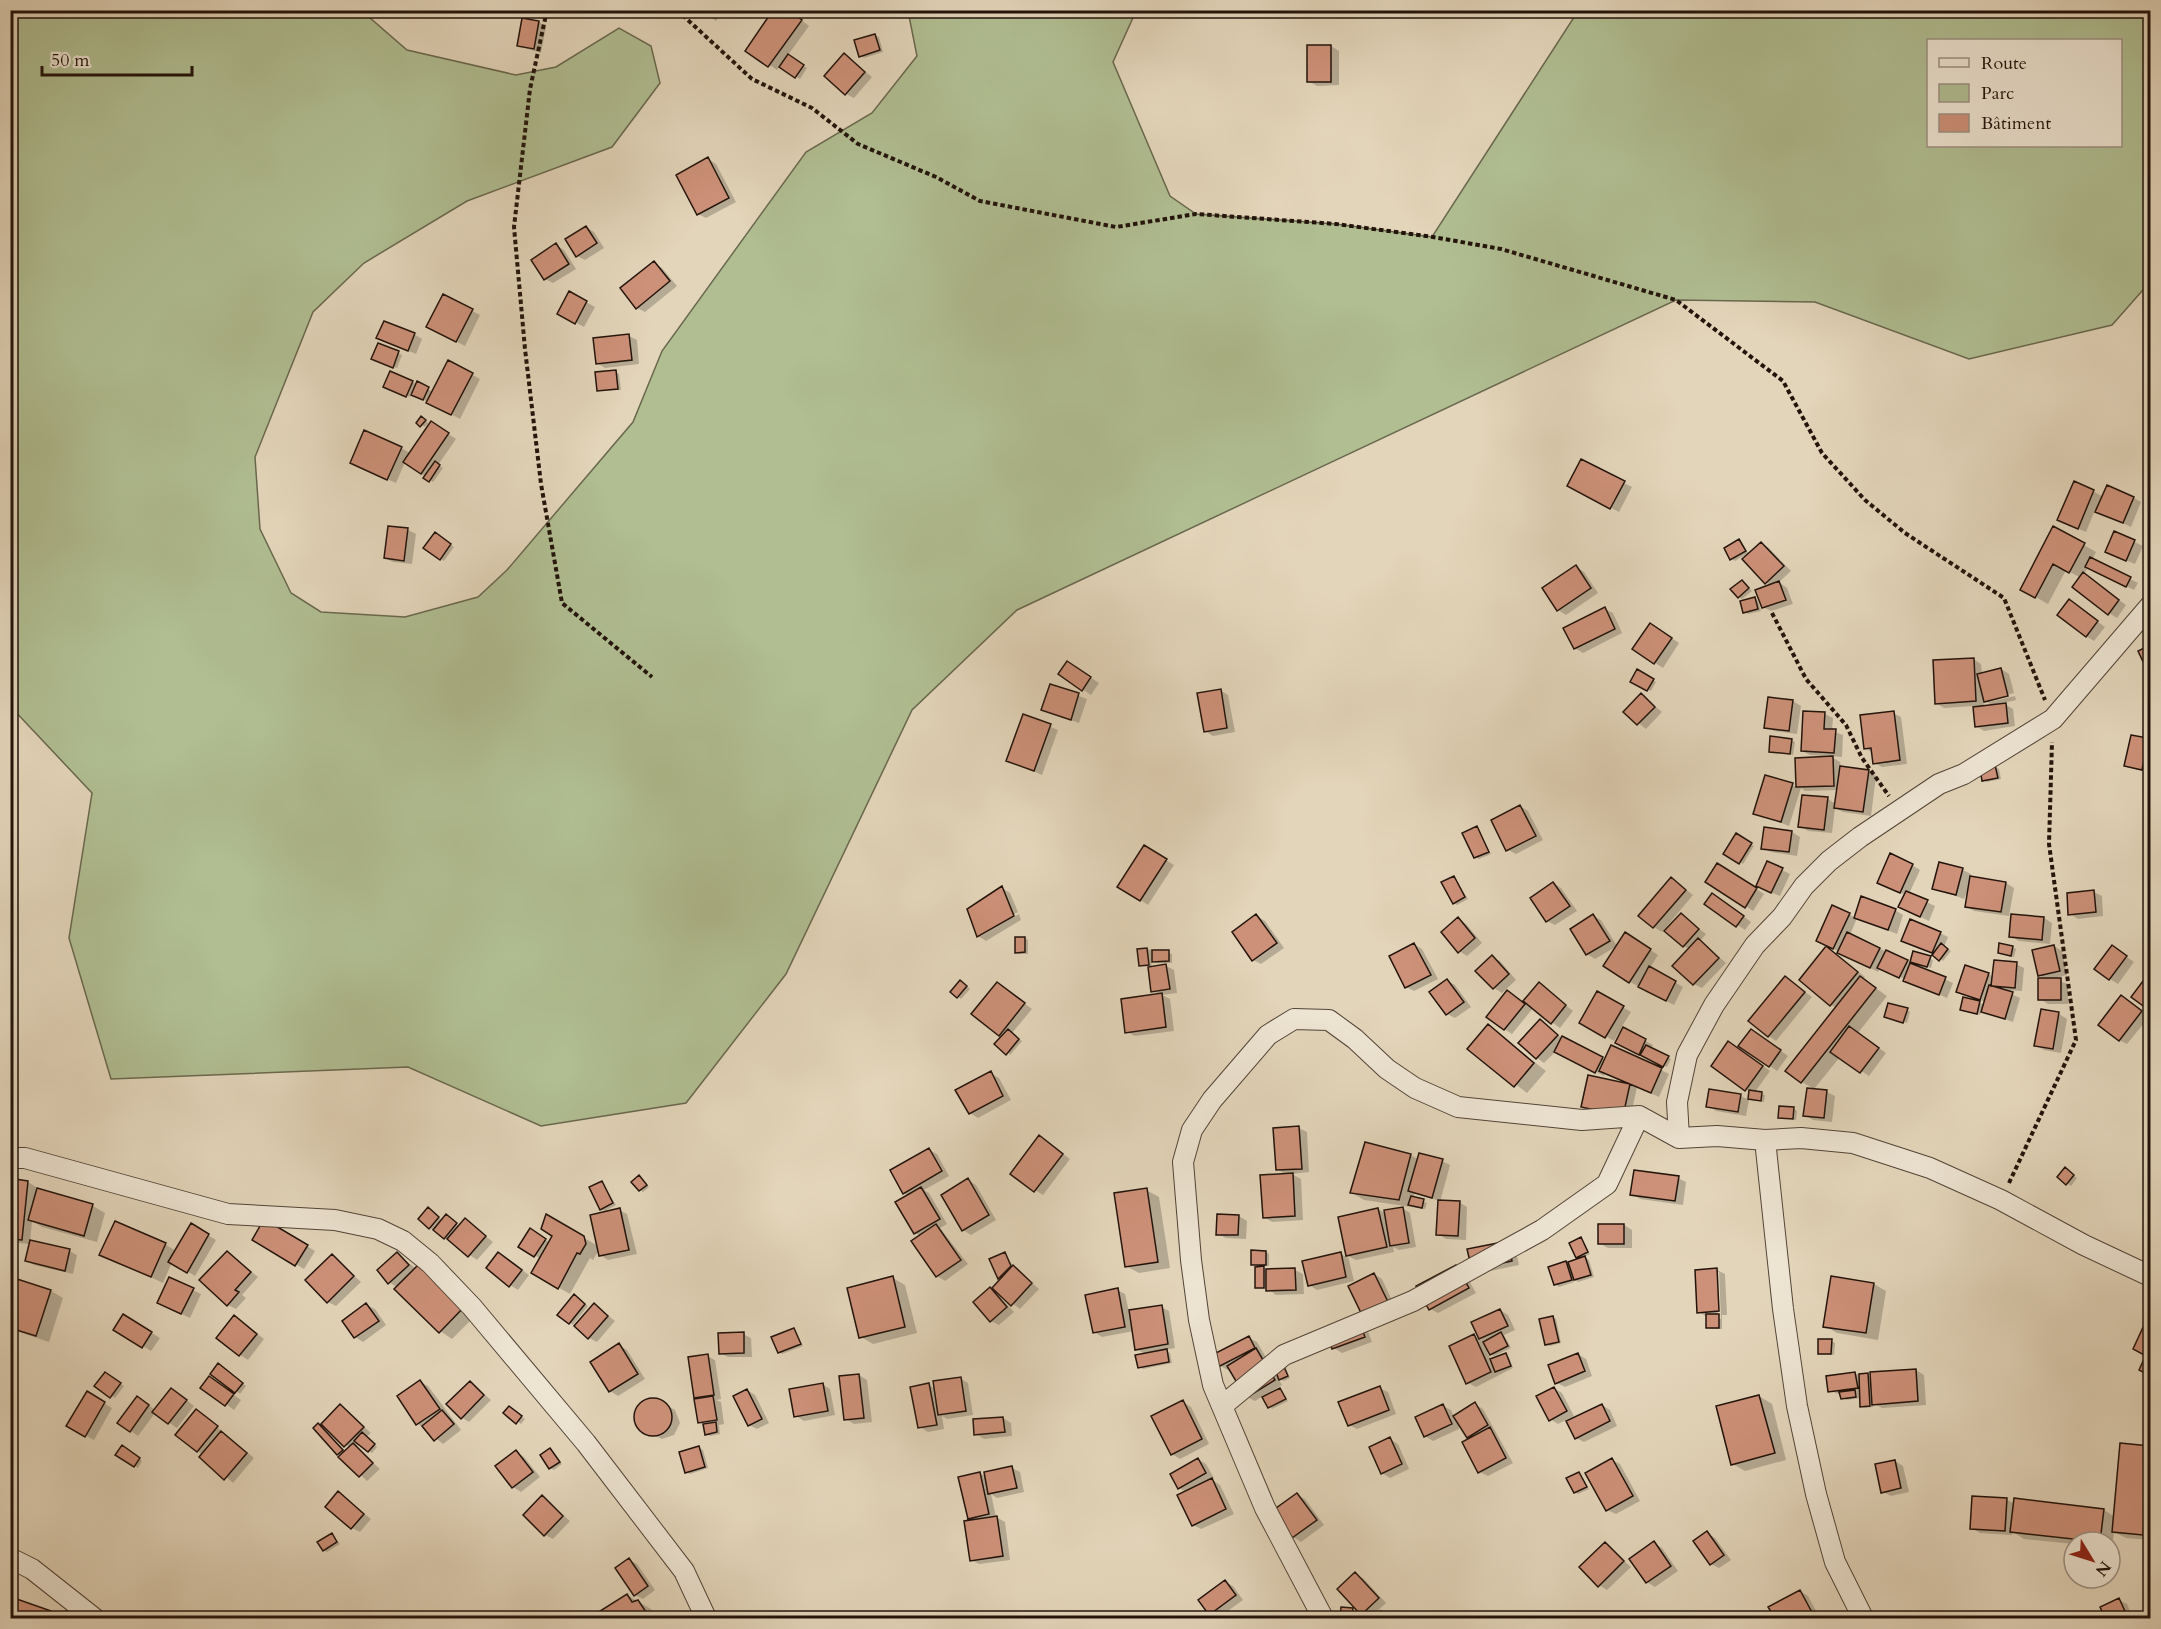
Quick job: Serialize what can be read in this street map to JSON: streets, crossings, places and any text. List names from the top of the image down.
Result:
{
  "legend": ["Route", "Parc", "Bâtiment"],
  "scale_bar": "50 m",
  "north": "bottom right"
}
